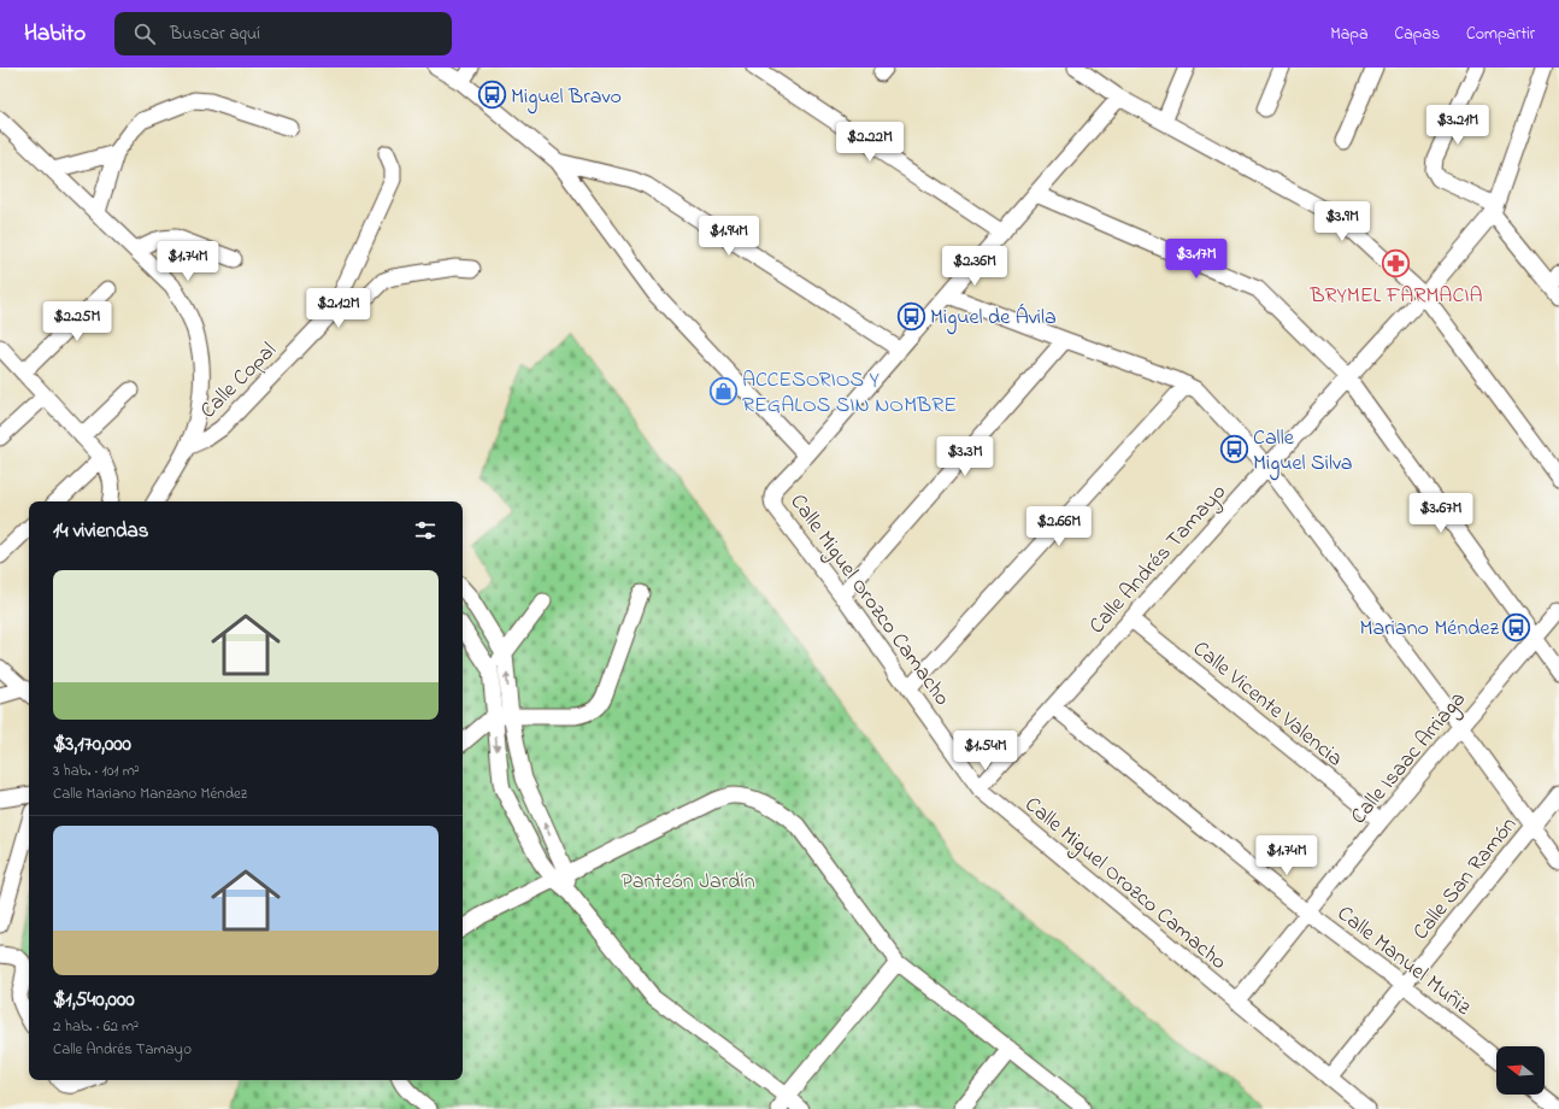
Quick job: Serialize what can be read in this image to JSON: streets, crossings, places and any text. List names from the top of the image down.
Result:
{
  "streets": {
    "street": [
      "Calle Copal",
      "Calle Andrés Tamayo",
      "Calle Miguel Orozco Camacho",
      "Calle Vicente Valencia",
      "Calle Isaac Arriaga",
      "Calle San Ramón",
      "Calle Manuel Muñiz"
    ]
  },
  "crossings": [
    ["Calle Andrés Tamayo", "Calle Miguel Orozco Camacho"],
    ["Calle Andrés Tamayo", "Calle Vicente Valencia"],
    ["Calle Andrés Tamayo", "Calle Manuel Muñiz"],
    ["Calle Miguel Orozco Camacho", "Calle Isaac Arriaga"],
    ["Calle Miguel Orozco Camacho", "Calle San Ramón"],
    ["Calle Vicente Valencia", "Calle Isaac Arriaga"],
    ["Calle Isaac Arriaga", "Calle Manuel Muñiz"],
    ["Calle San Ramón", "Calle Manuel Muñiz"]
  ],
  "parks": ["Panteón Jardín"],
  "places": {
    "bus stop": [
      "Miguel Bravo",
      "Miguel de Ávila",
      "Calle Miguel Silva",
      "Mariano Méndez"
    ],
    "pharmacy": ["BRYMEL FARMACIA"],
    "shop": ["ACCESORIOS Y REGALOS SIN NOMBRE"]
  },
  "north": "left",
  "page": {
    "header": "Habito",
    "search": "Buscar aquí",
    "nav": ["Mapa", "Capas", "Compartir"],
    "price": [
      "$3.21M",
      "$2.22M",
      "$3.9M",
      "$1.94M",
      "$3.17M",
      "$1.74M",
      "$2.36M",
      "$2.12M",
      "$2.25M",
      "$3.3M",
      "$3.67M",
      "$2.66M",
      "$1.54M",
      "$1.74M"
    ],
    "heading": "14 viviendas",
    "list": [
      {
        "name": "$3,170,000",
        "note": "3 hab. · 101 m² · Calle Mariano Manzano Méndez"
      },
      {
        "name": "$1,540,000",
        "note": "2 hab. · 62 m² · Calle Andrés Tamayo"
      }
    ]
  }
}
